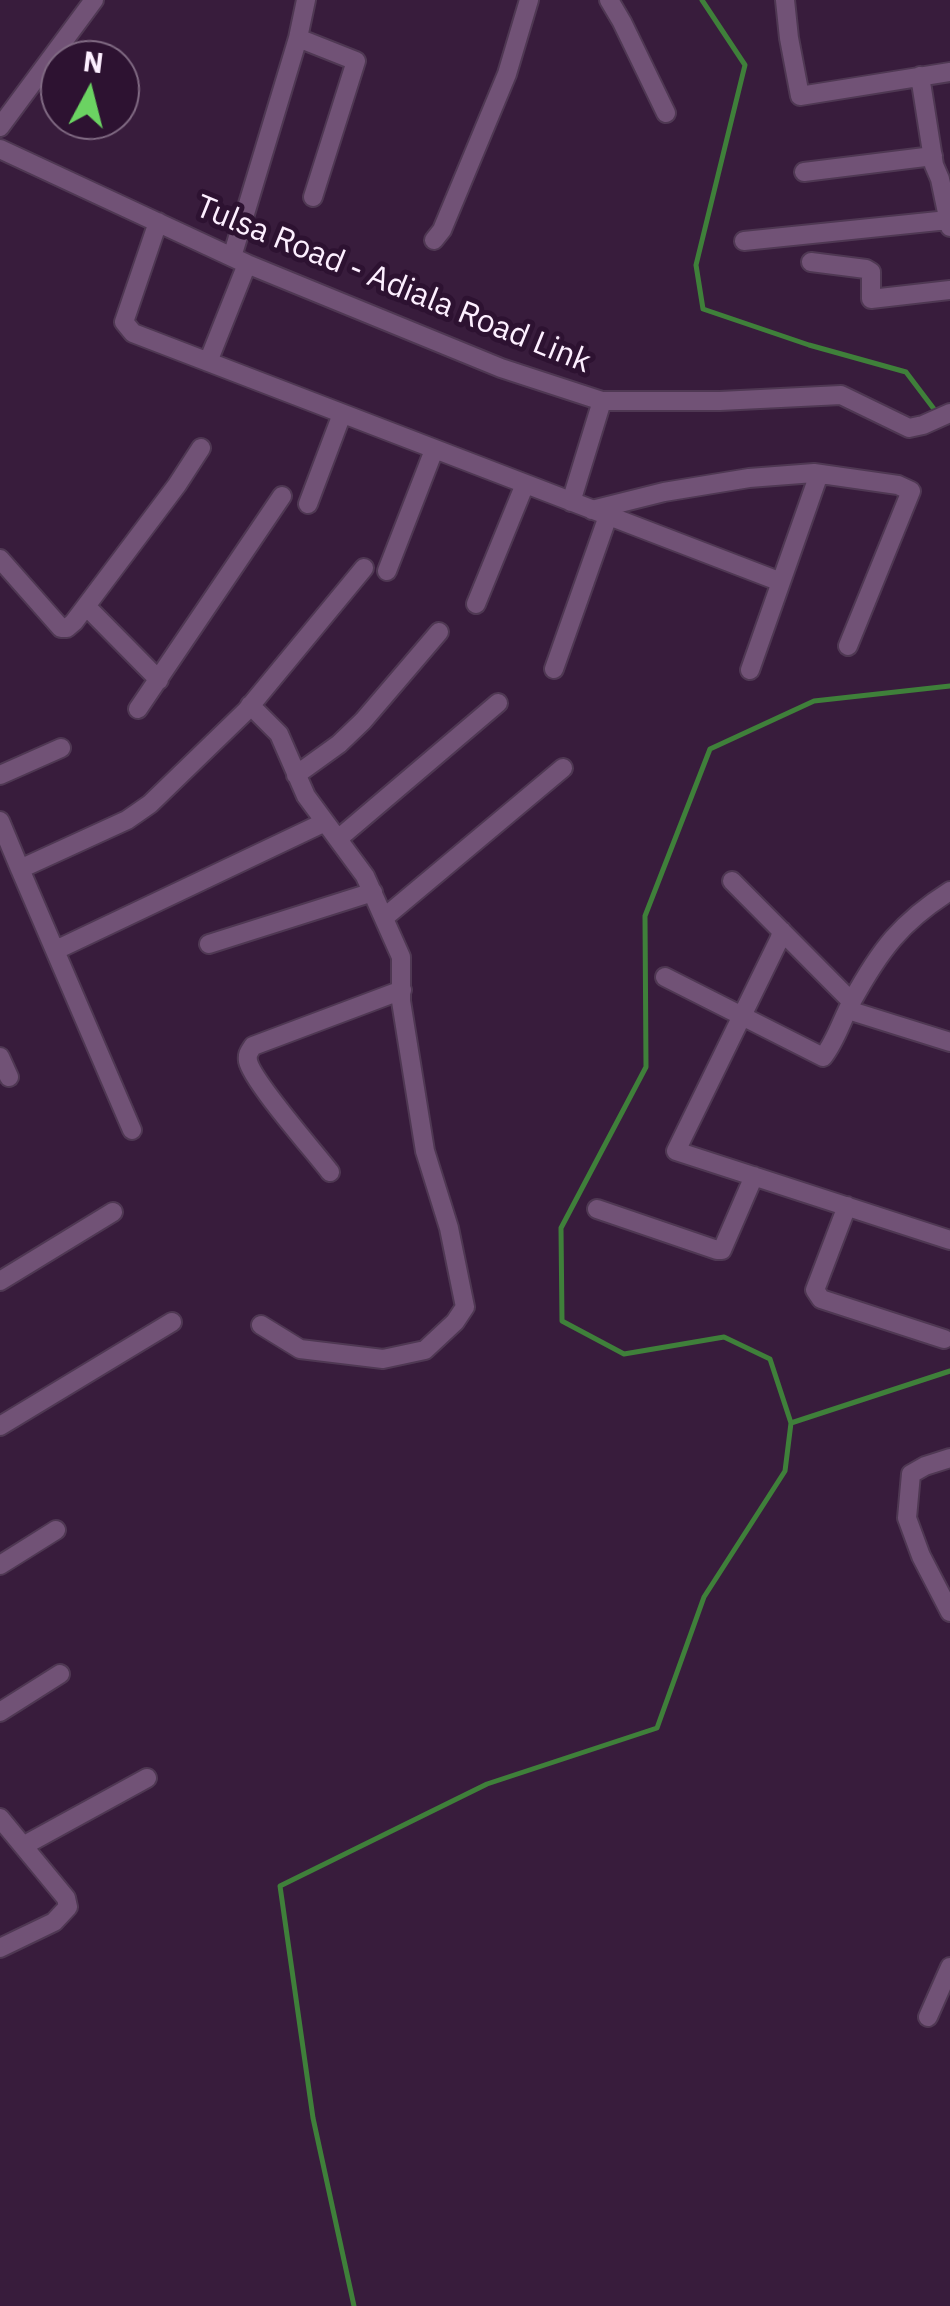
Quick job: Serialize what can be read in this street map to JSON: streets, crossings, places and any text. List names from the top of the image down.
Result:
{
  "streets": {
    "street": ["Tulsa Road - Adiala Road Link"]
  },
  "north": "top"
}
